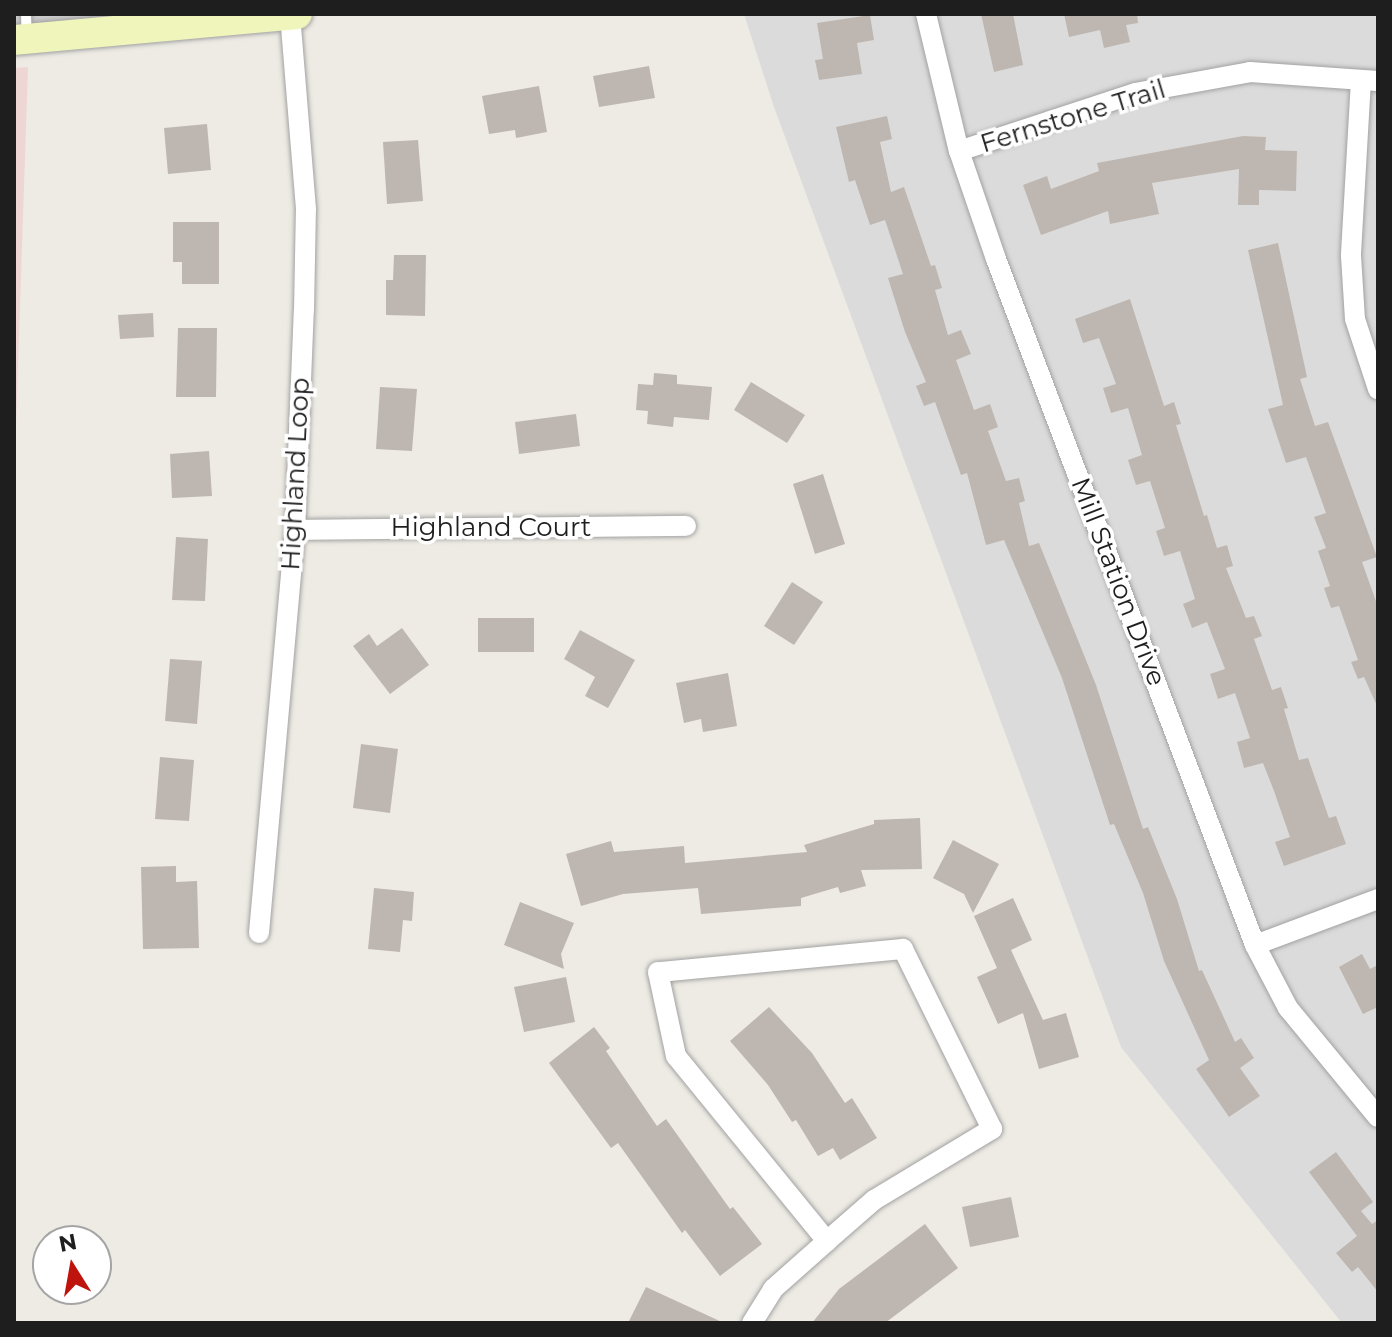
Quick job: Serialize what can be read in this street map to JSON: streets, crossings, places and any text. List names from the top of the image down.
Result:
{
  "streets": {
    "street": [
      "Fernstone Trail",
      "Highland Loop",
      "Highland Court",
      "Mill Station Drive"
    ]
  },
  "crossings": [
    ["Fernstone Trail", "Mill Station Drive"],
    ["Highland Loop", "Highland Court"]
  ],
  "north": "top"
}
